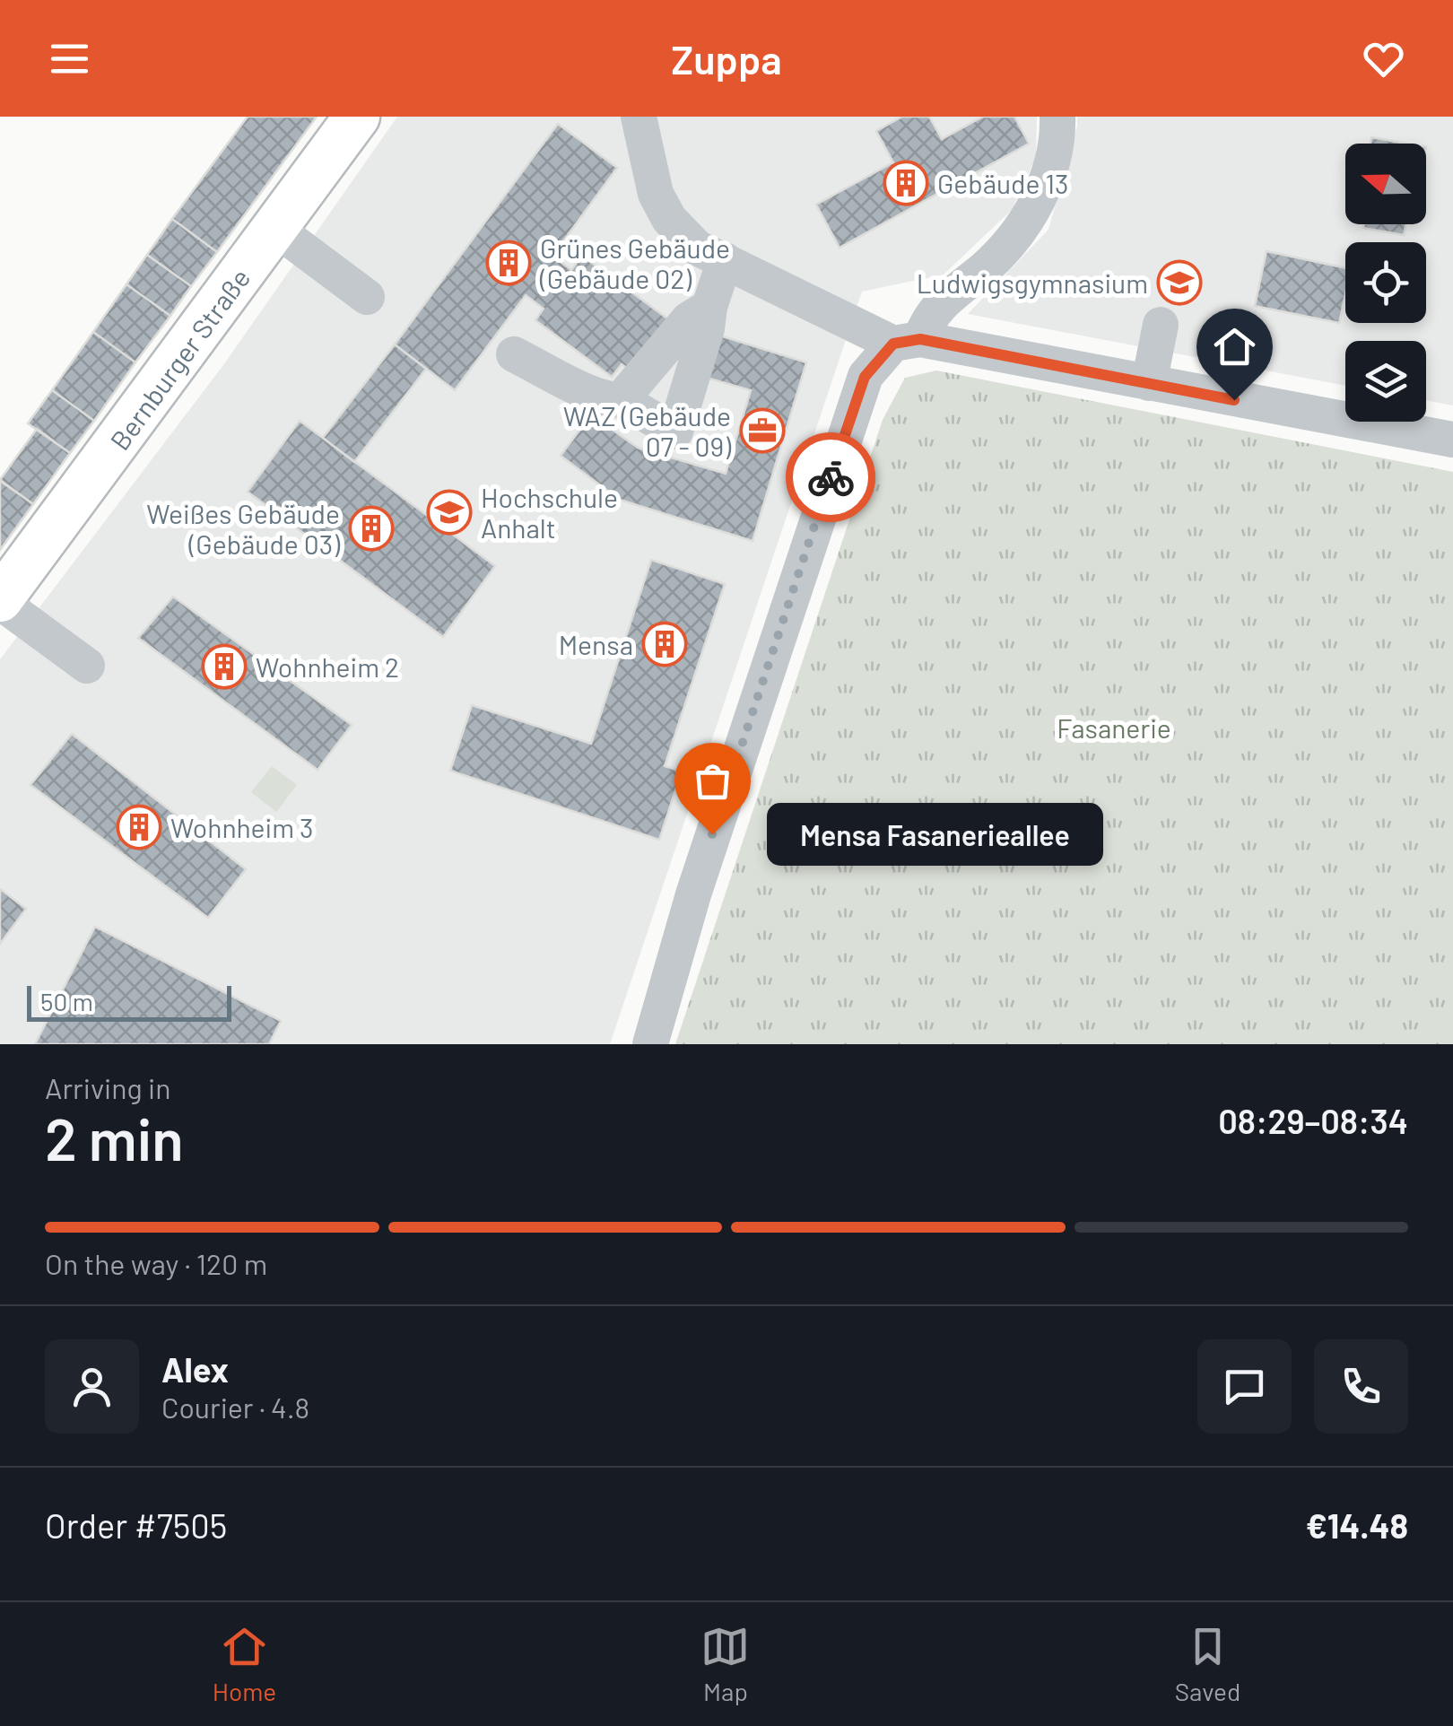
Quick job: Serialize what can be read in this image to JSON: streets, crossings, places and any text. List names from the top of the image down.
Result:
{
  "streets": {
    "main road": ["Bernburger Straße"]
  },
  "parks": ["Fasanerie"],
  "places": {
    "building": [
      "Gebäude 13",
      "Grünes Gebäude (Gebäude 02)",
      "Weißes Gebäude (Gebäude 03)",
      "Mensa",
      "Wohnheim 2",
      "Wohnheim 3"
    ],
    "school or university": ["Ludwigsgymnasium", "Hochschule Anhalt"],
    "office": ["WAZ (Gebäude 07 - 09)"],
    "other": ["Mensa Fasanerieallee"]
  },
  "scale_bar": "50 m",
  "north": "left",
  "page": {
    "header": "Zuppa",
    "bubble": "Mensa Fasanerieallee",
    "scale": "50 m",
    "heading": ["2 min", "Arriving in", "08:29–08:34"],
    "panel": [
      "Alex",
      "Courier · 4.8",
      "Order #7505",
      "€14.48"
    ],
    "bar": "On the way · 120 m",
    "tabs": ["Home", "Map", "Saved"]
  }
}
